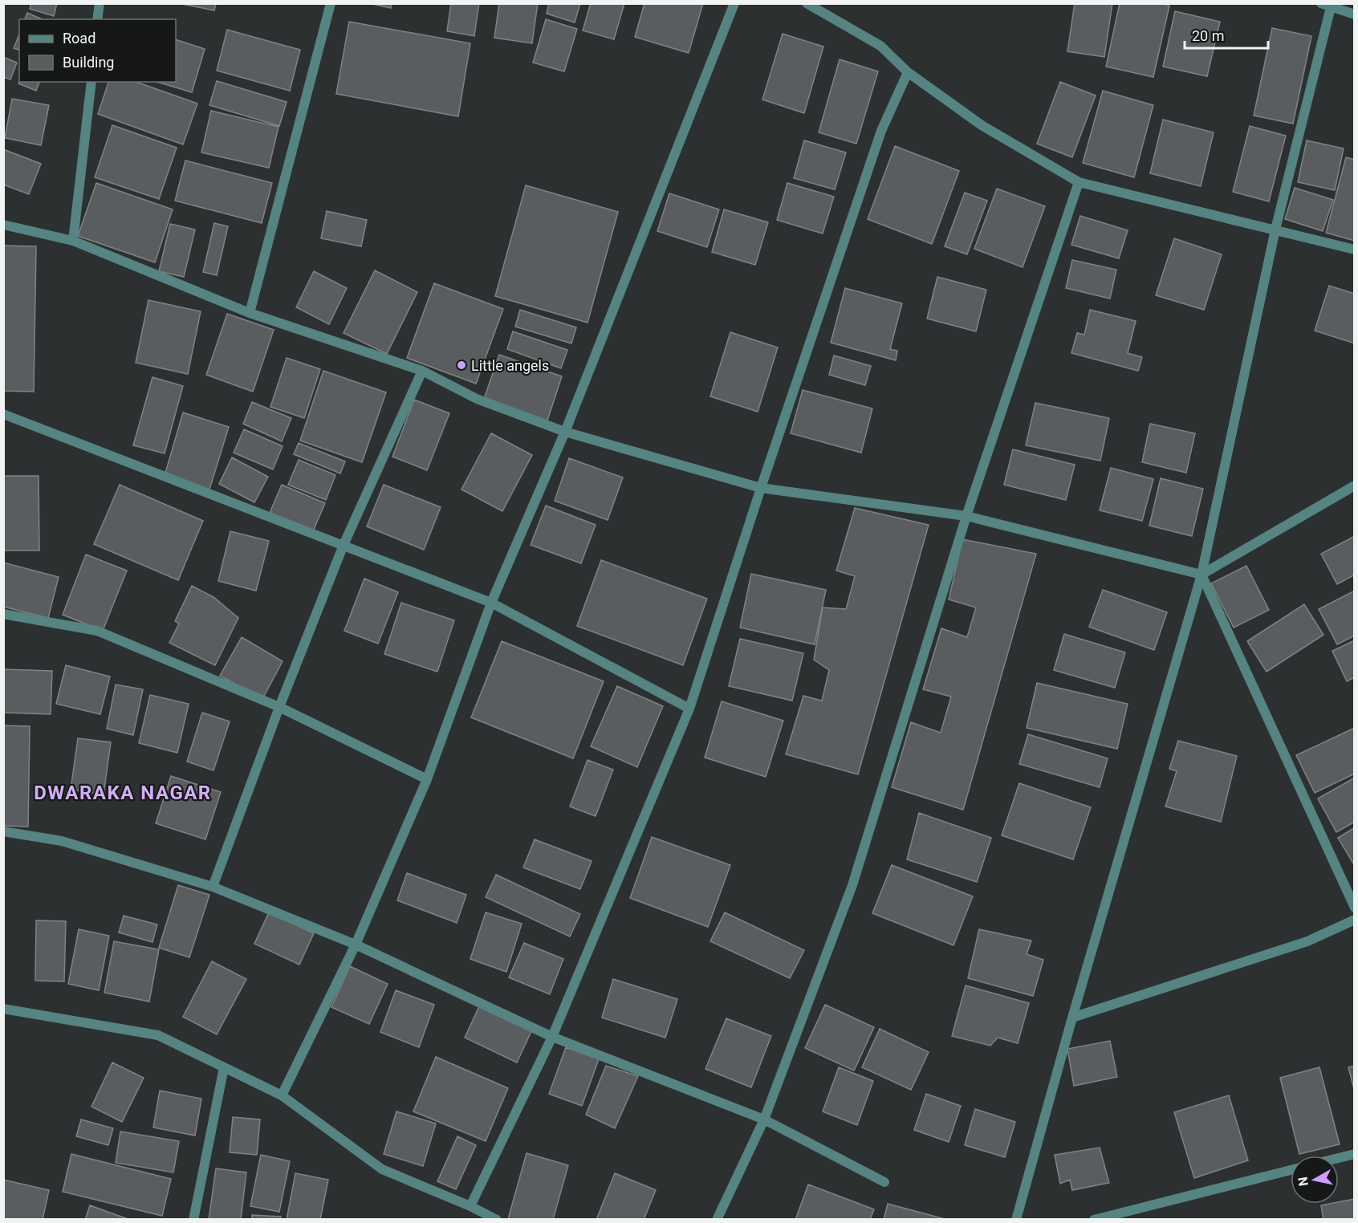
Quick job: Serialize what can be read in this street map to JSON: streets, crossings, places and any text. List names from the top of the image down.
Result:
{
  "districts": ["DWARAKA NAGAR"],
  "places": ["Little angels"],
  "legend": ["Road", "Building"],
  "scale_bar": "20 m",
  "north": "left"
}
